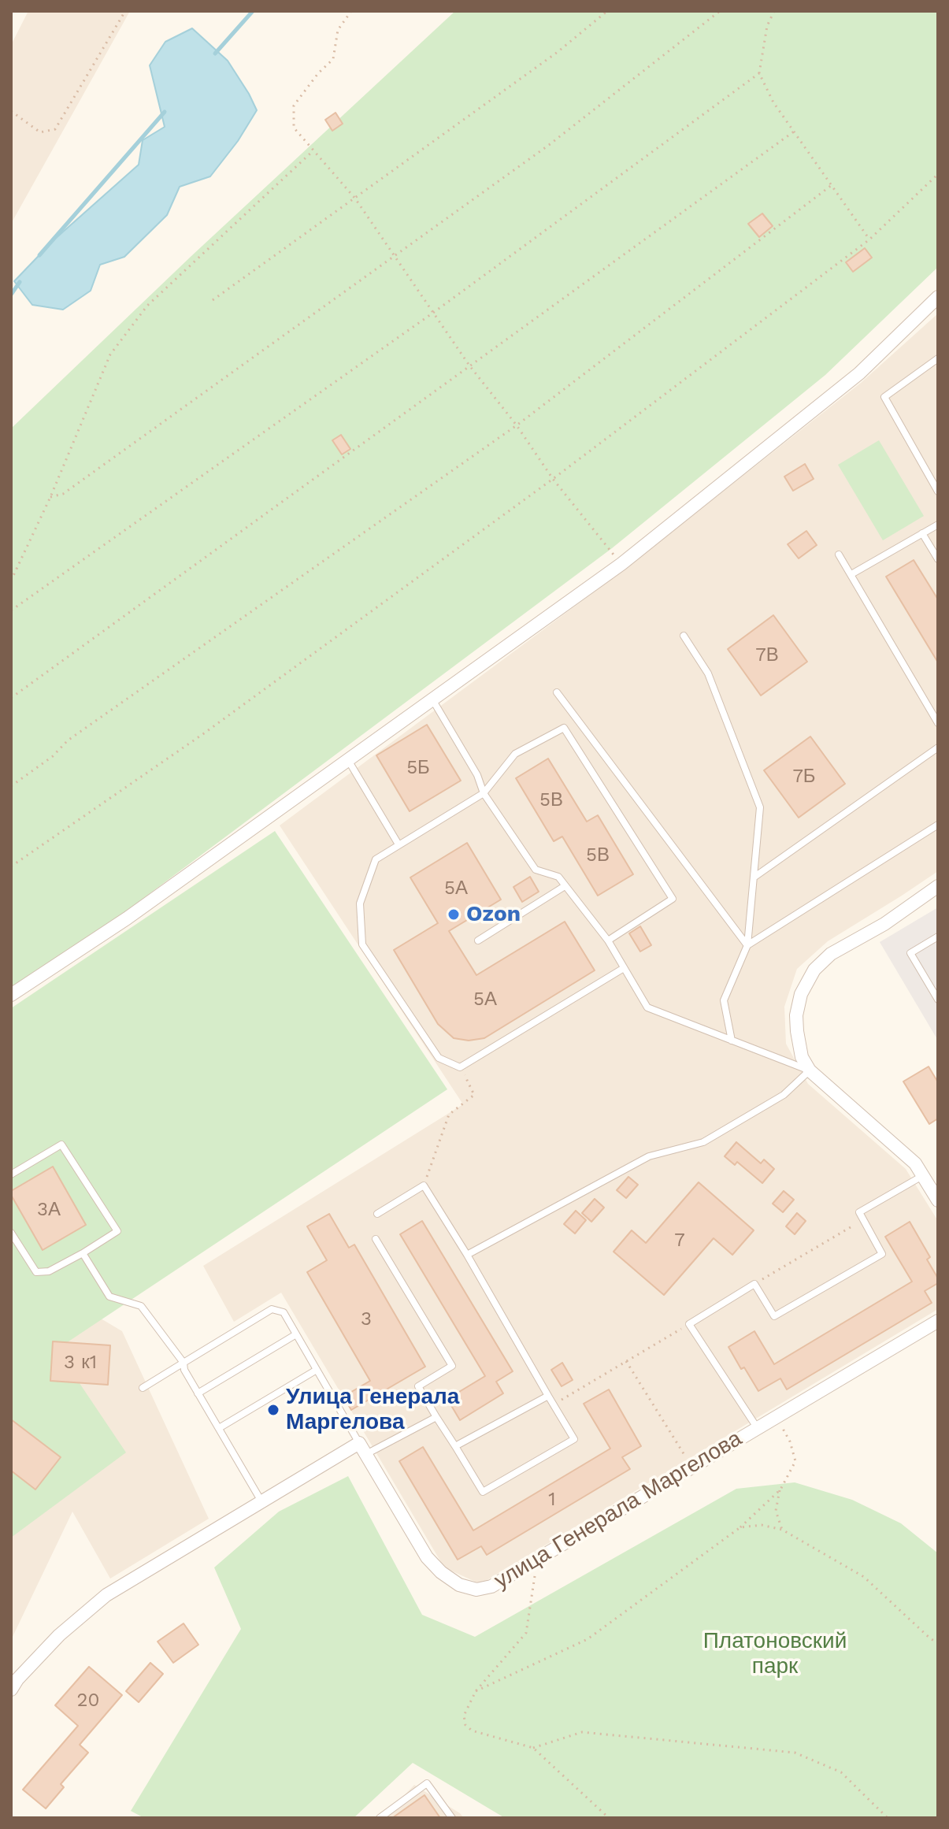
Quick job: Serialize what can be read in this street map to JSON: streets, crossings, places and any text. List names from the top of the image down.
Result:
{
  "streets": {
    "street": ["улица Генерала Маргелова"]
  },
  "parks": ["Платоновский парк"],
  "places": ["Ozon", "Улица Генерала Маргелова"],
  "house_numbers": [
    "7В",
    "5Б",
    "7Б",
    "5В",
    "5В",
    "5А",
    "5А",
    "3А",
    "7",
    "3",
    "3 к1",
    "1",
    "20"
  ]
}
